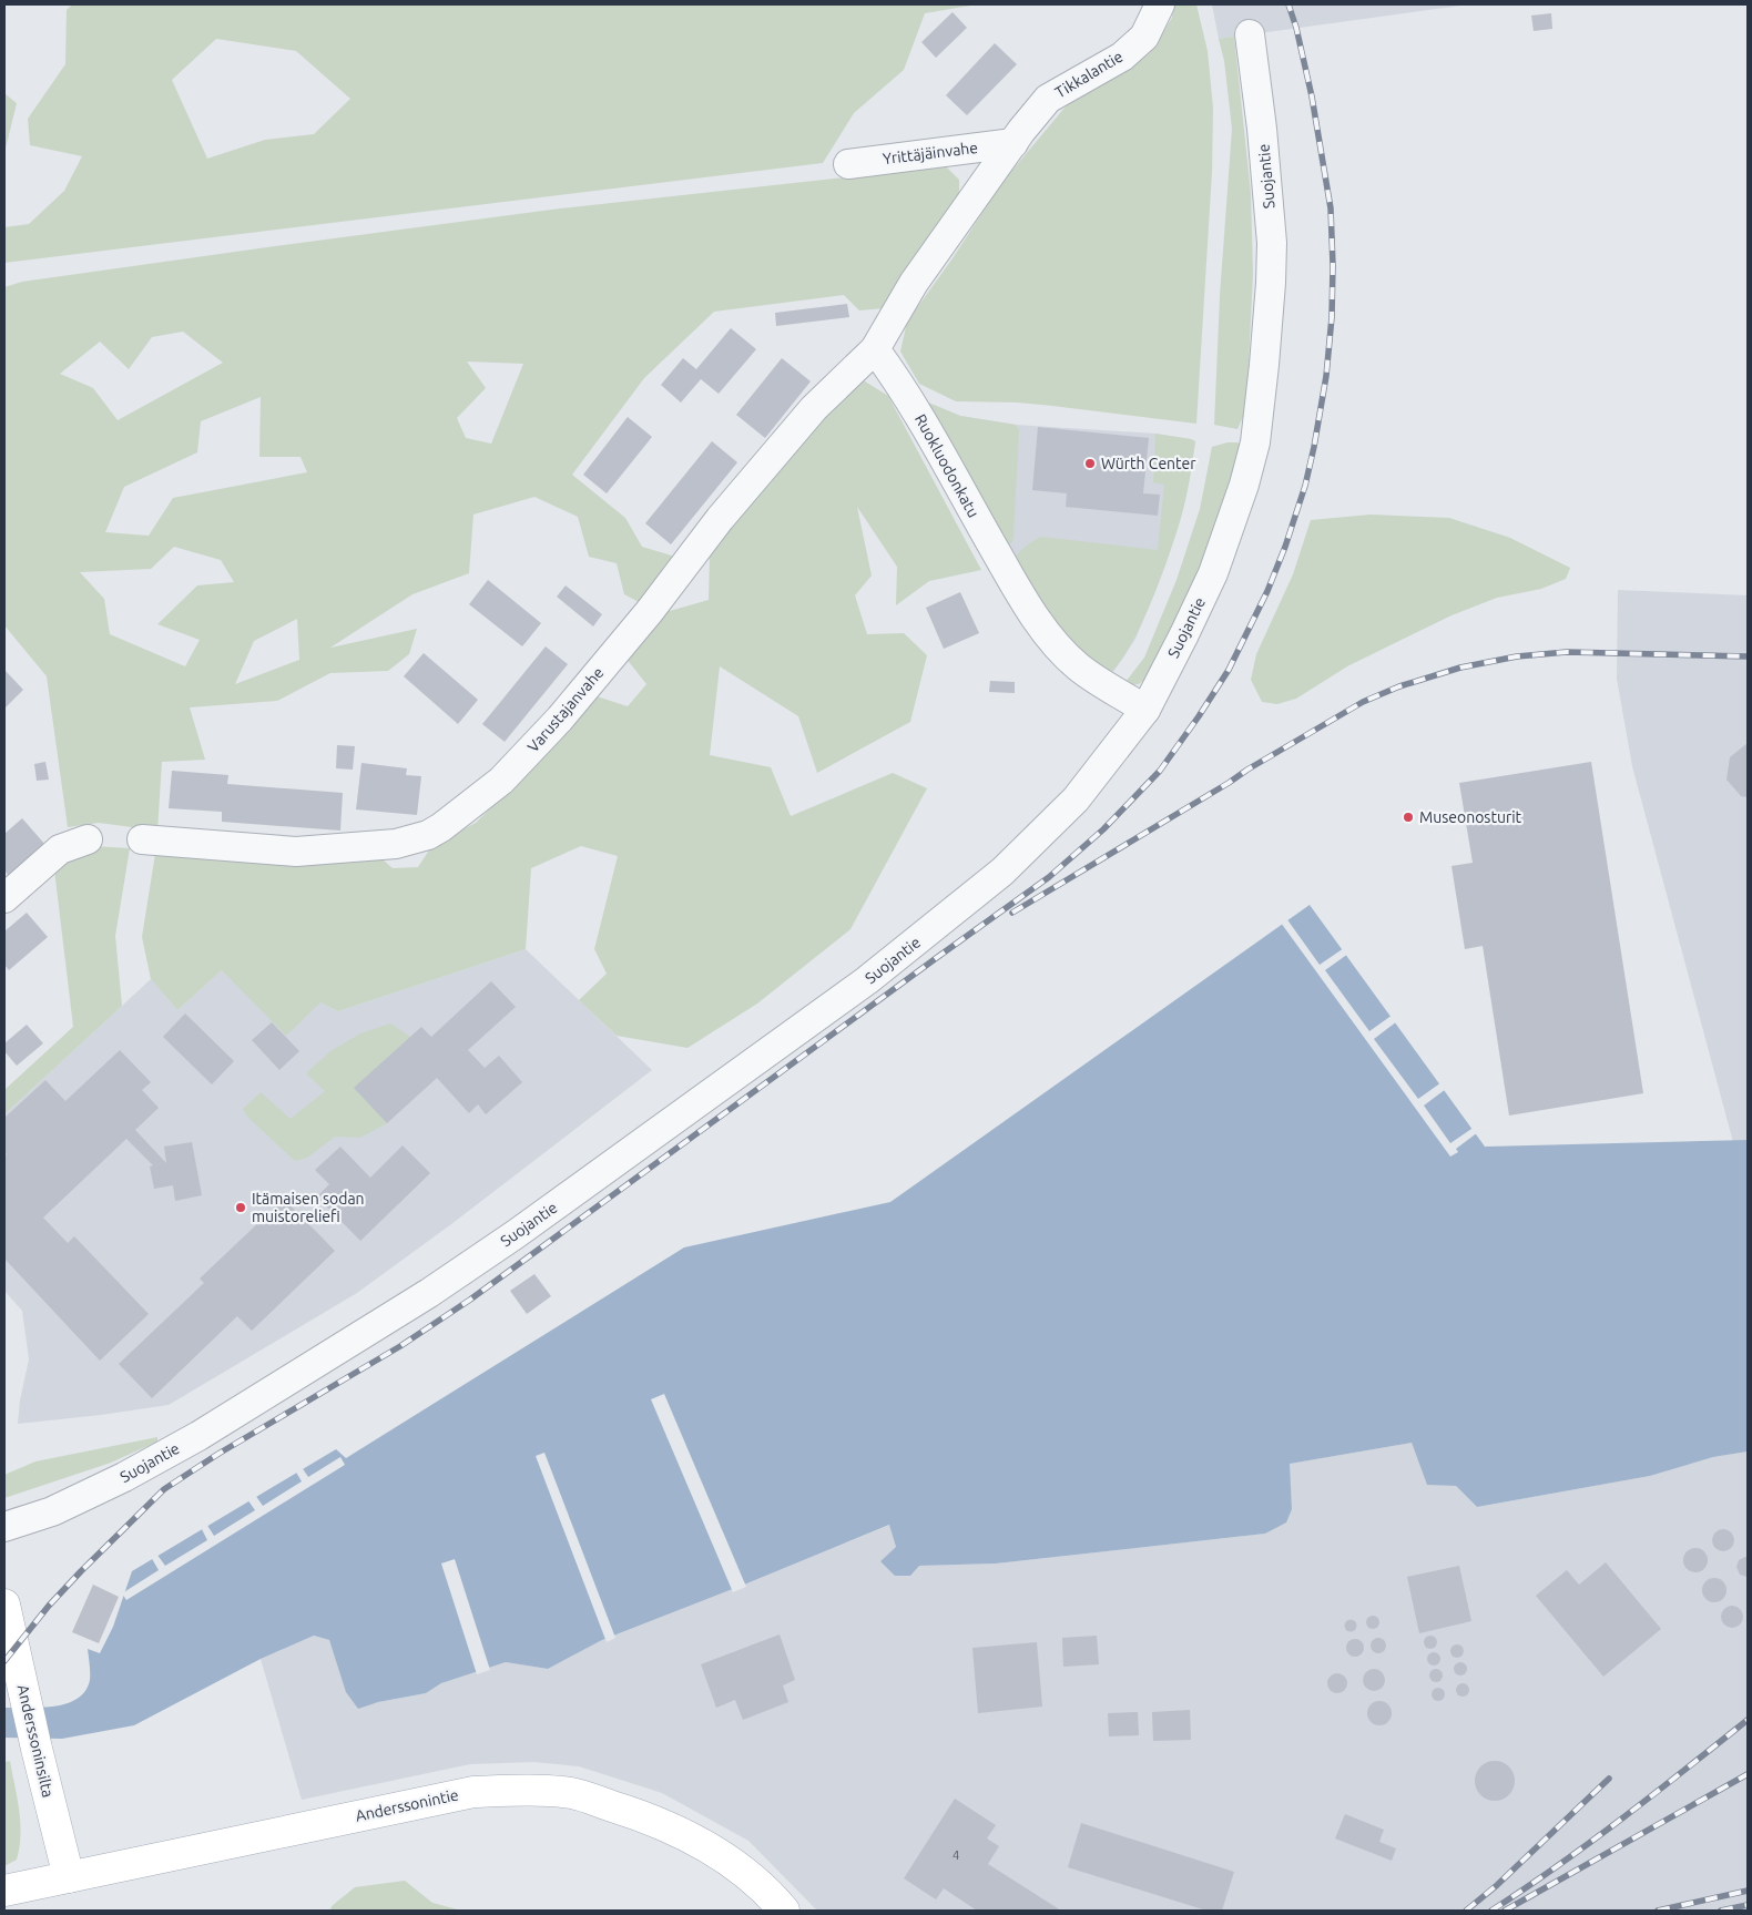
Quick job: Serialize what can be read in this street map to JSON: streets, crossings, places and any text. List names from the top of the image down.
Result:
{
  "streets": {
    "main road": ["Anderssoninsilta", "Anderssonintie"],
    "street": [
      "Tikkalantie",
      "Yrittäjäinvahe",
      "Suojantie",
      "Ruokluodonkatu",
      "Varustajanvahe"
    ]
  },
  "crossings": [
    ["Tikkalantie", "Yrittäjäinvahe"],
    ["Tikkalantie", "Ruokluodonkatu"],
    ["Tikkalantie", "Varustajanvahe"],
    ["Suojantie", "Ruokluodonkatu"],
    ["Ruokluodonkatu", "Varustajanvahe"],
    ["Anderssoninsilta", "Anderssonintie"]
  ],
  "places": ["Würth Center", "Museonosturit", "Itämaisen sodan muistoreliefi"],
  "house_numbers": ["4"]
}
